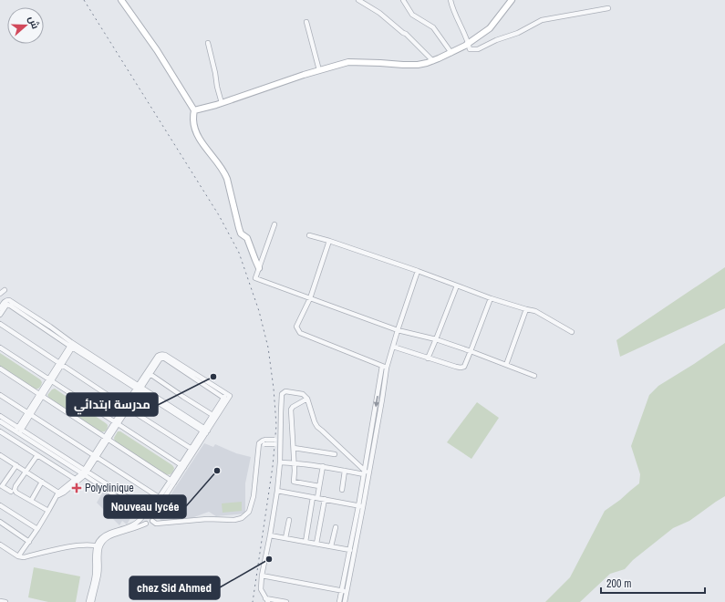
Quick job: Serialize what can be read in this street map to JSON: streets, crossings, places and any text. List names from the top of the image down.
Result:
{
  "places": {
    "other": ["مدرسة ابتدائي", "Nouveau lycée", "chez Sid Ahmed"],
    "health": ["Polyclinique"]
  },
  "scale_bar": "200 m",
  "north": "right"
}
